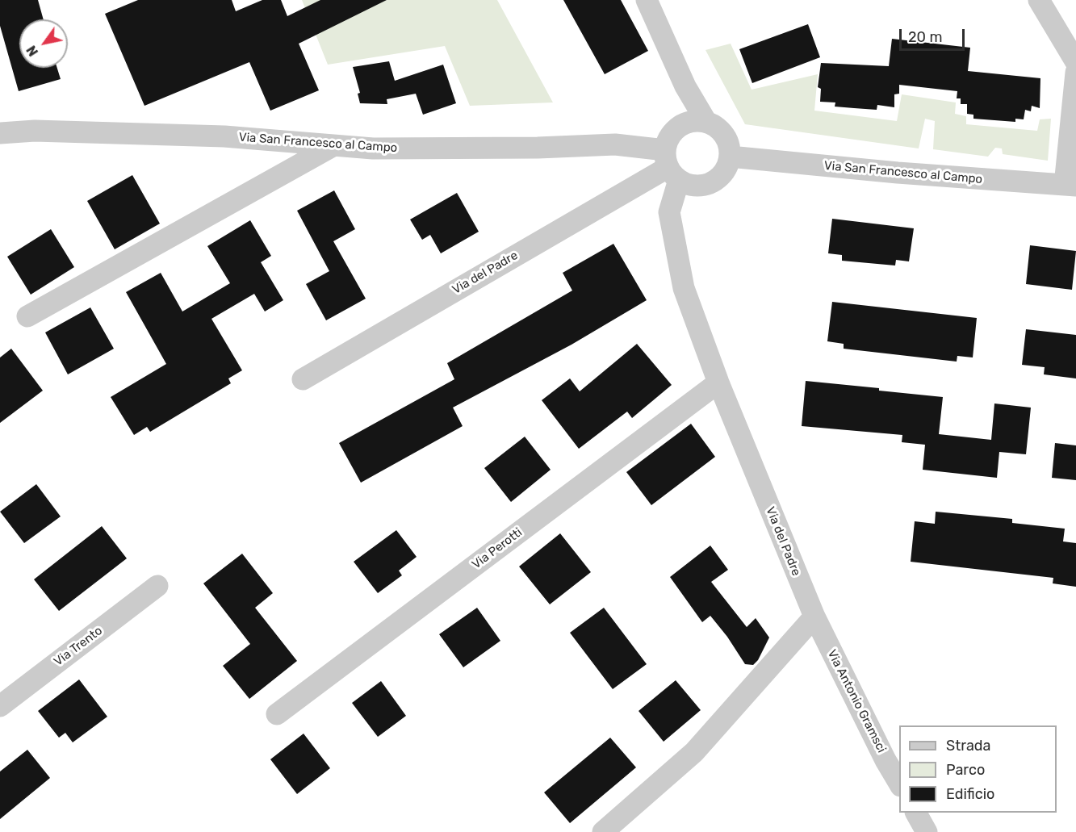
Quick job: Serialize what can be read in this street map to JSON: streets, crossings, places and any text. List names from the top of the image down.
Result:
{
  "streets": {
    "street": [
      "Via San Francesco al Campo",
      "Via del Padre",
      "Via Perotti",
      "Via Trento",
      "Via Antonio Gramsci"
    ]
  },
  "crossings": [
    ["Via San Francesco al Campo", "Via del Padre"],
    ["Via del Padre", "Via Perotti"],
    ["Via del Padre", "Via Antonio Gramsci"]
  ],
  "legend": ["Strada", "Parco", "Edificio"],
  "scale_bar": "20 m",
  "north": "bottom left"
}
